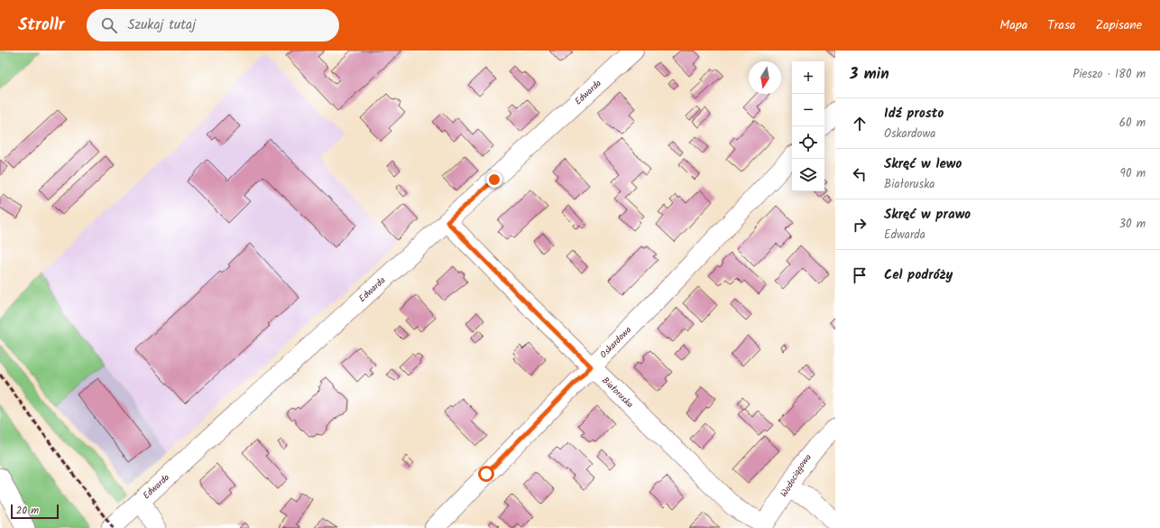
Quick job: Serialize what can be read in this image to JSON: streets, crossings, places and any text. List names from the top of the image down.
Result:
{
  "streets": {
    "street": [
      "Edwarda",
      "Oskardowa",
      "Białoruska",
      "Wodociągowa"
    ]
  },
  "crossings": [
    ["Edwarda", "Białoruska"],
    ["Oskardowa", "Białoruska"],
    ["Białoruska", "Wodociągowa"]
  ],
  "scale_bar": "20 m",
  "north": "bottom",
  "page": {
    "header": "Strollr",
    "search": "Szukaj tutaj",
    "nav": ["Mapa", "Trasa", "Zapisane"],
    "heading": ["3 min", "Pieszo · 180 m"],
    "map_buttons": ["+", "−"],
    "list": [
      ["Idź prosto", "Oskardowa", "60 m"],
      ["Skręć w lewo", "Białoruska", "90 m"],
      ["Skręć w prawo", "Edwarda", "30 m"],
      "Cel podróży"
    ],
    "scale": "20 m"
  }
}
